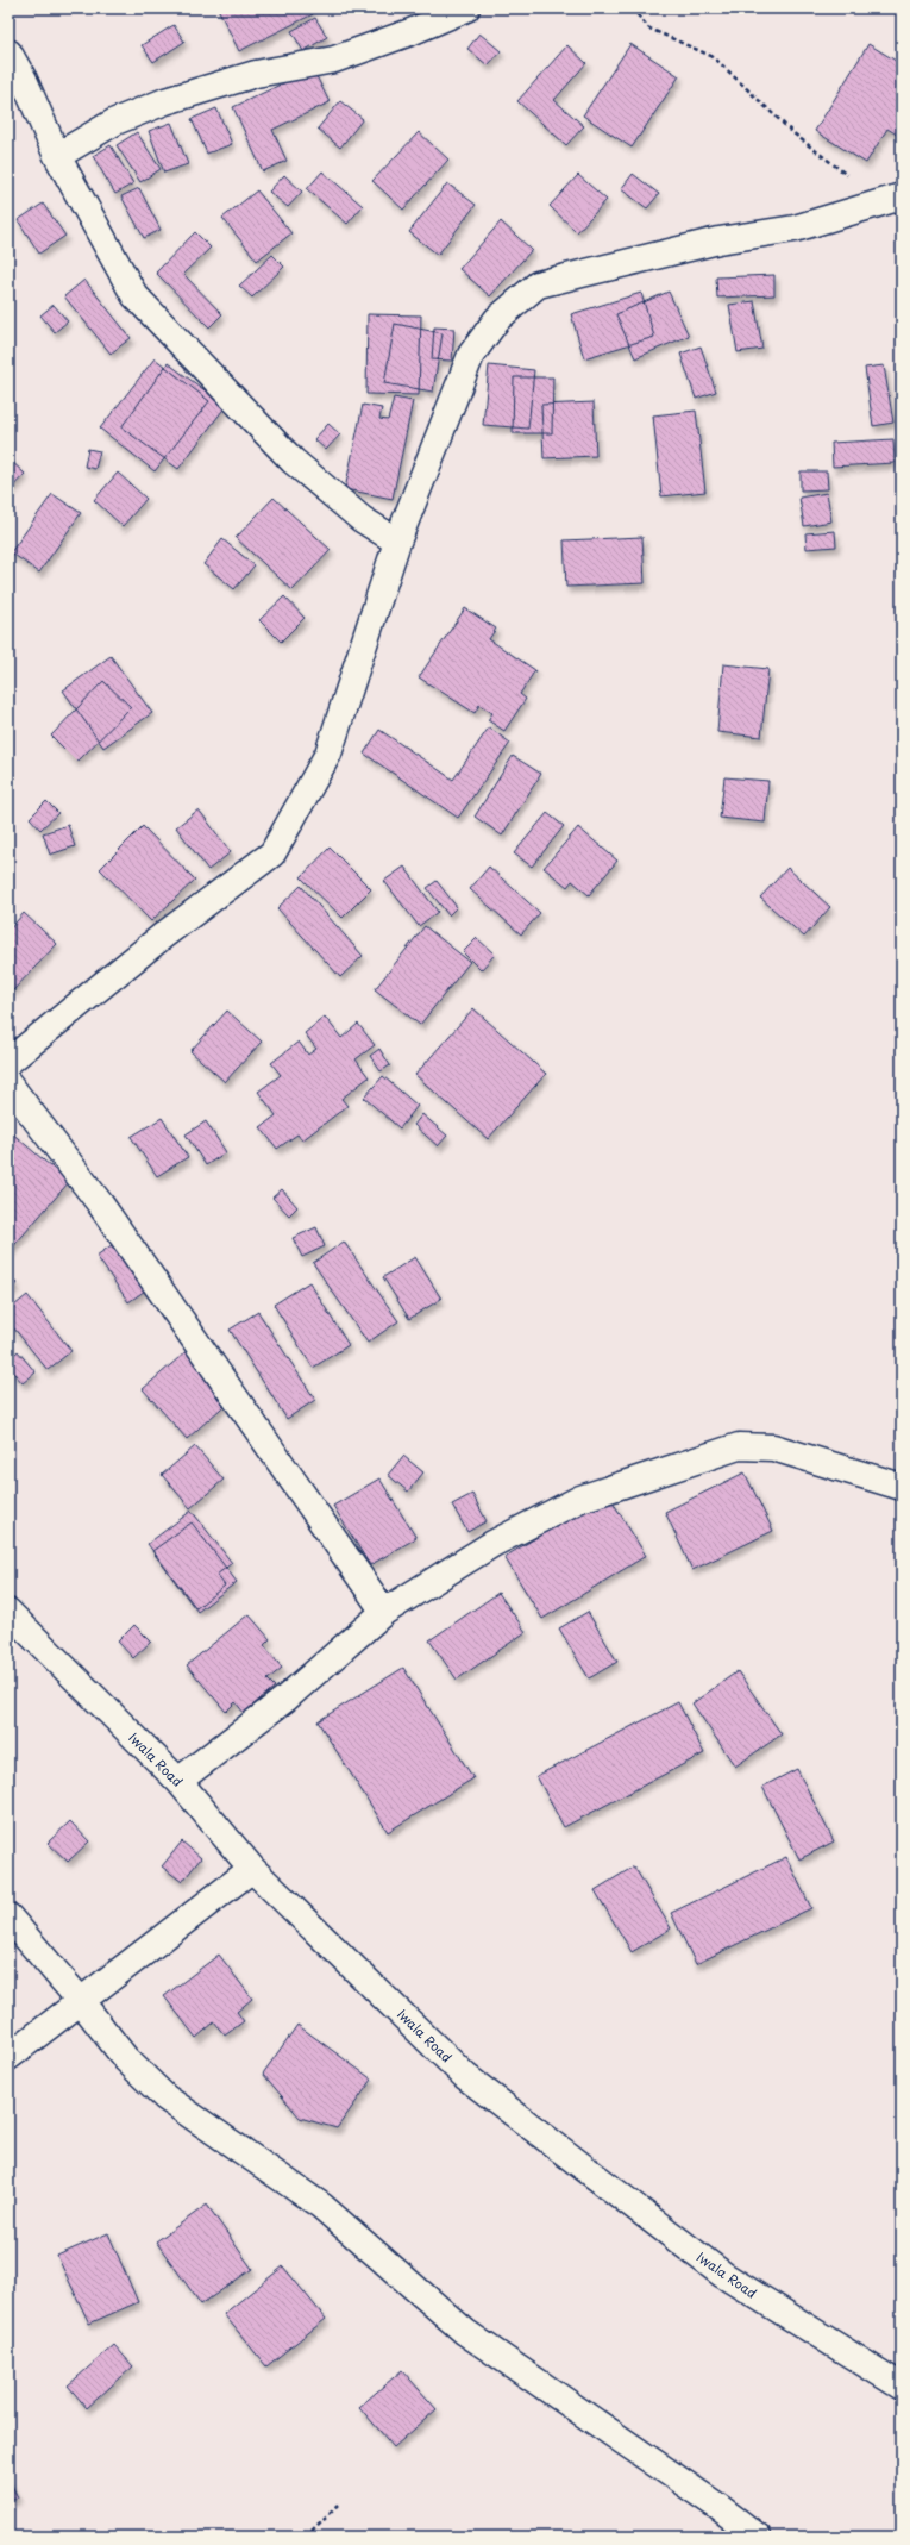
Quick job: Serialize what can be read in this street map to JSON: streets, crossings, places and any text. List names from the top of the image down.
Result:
{
  "streets": {
    "street": ["Iwala Road"]
  }
}
